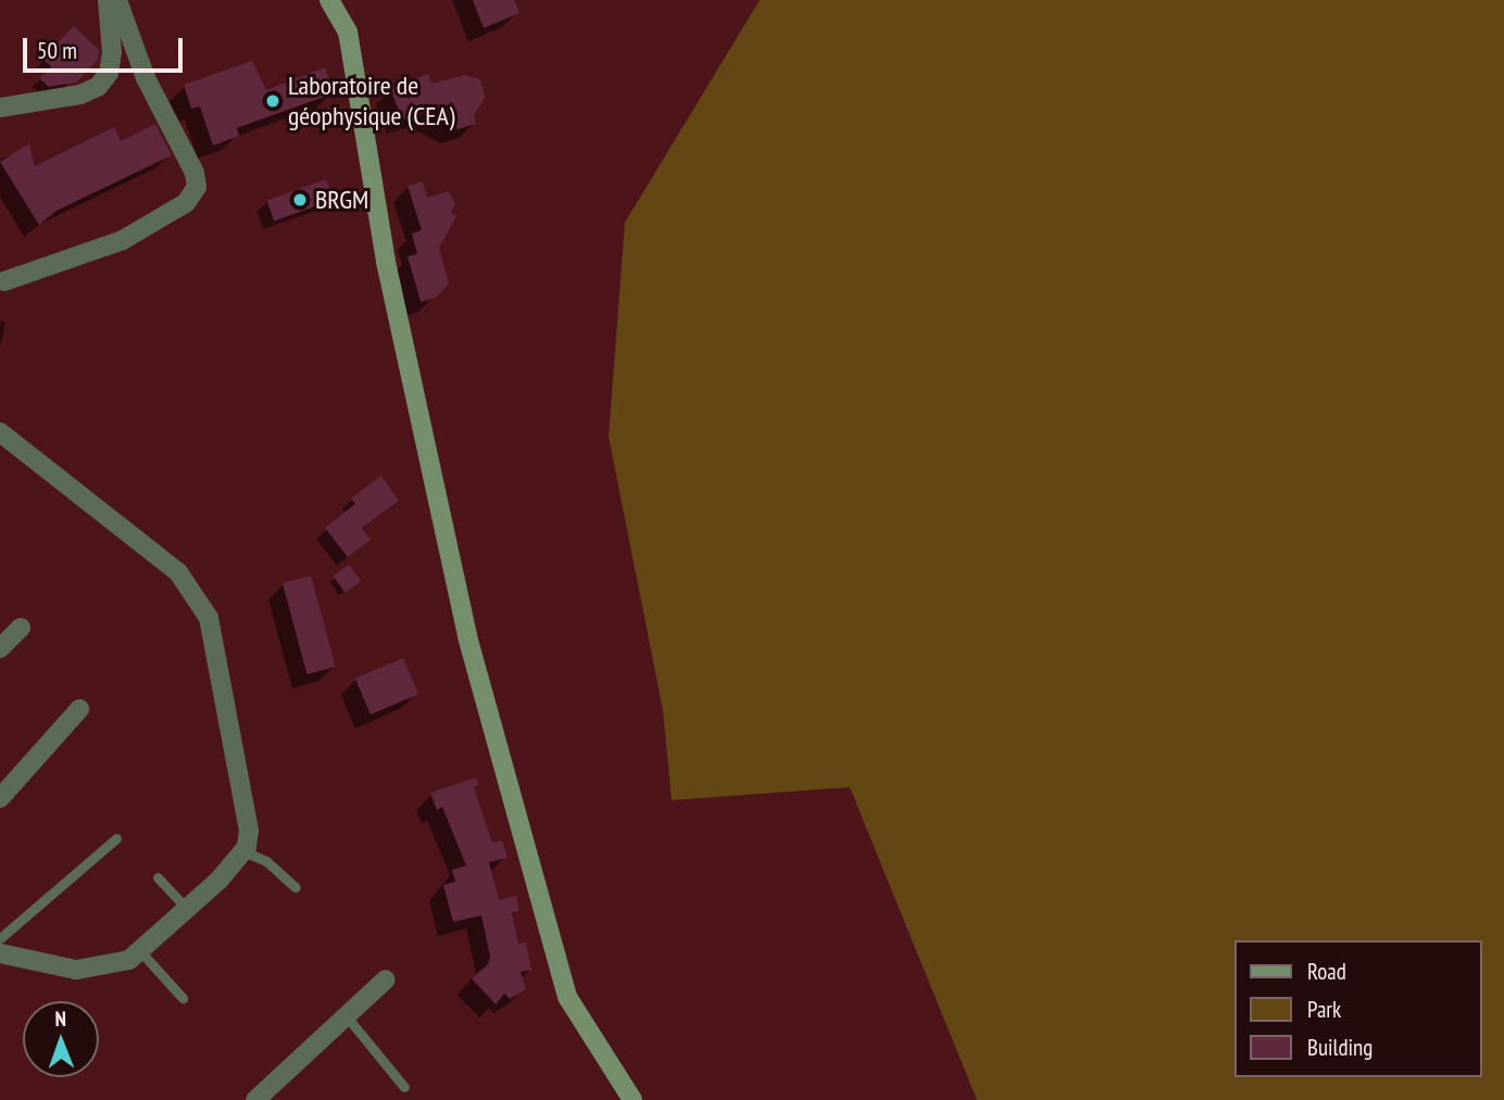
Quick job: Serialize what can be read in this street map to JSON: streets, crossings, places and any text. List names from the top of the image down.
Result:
{
  "places": ["Laboratoire de géophysique (CEA)", "BRGM"],
  "legend": ["Road", "Park", "Building"],
  "scale_bar": "50 m",
  "north": "top"
}
